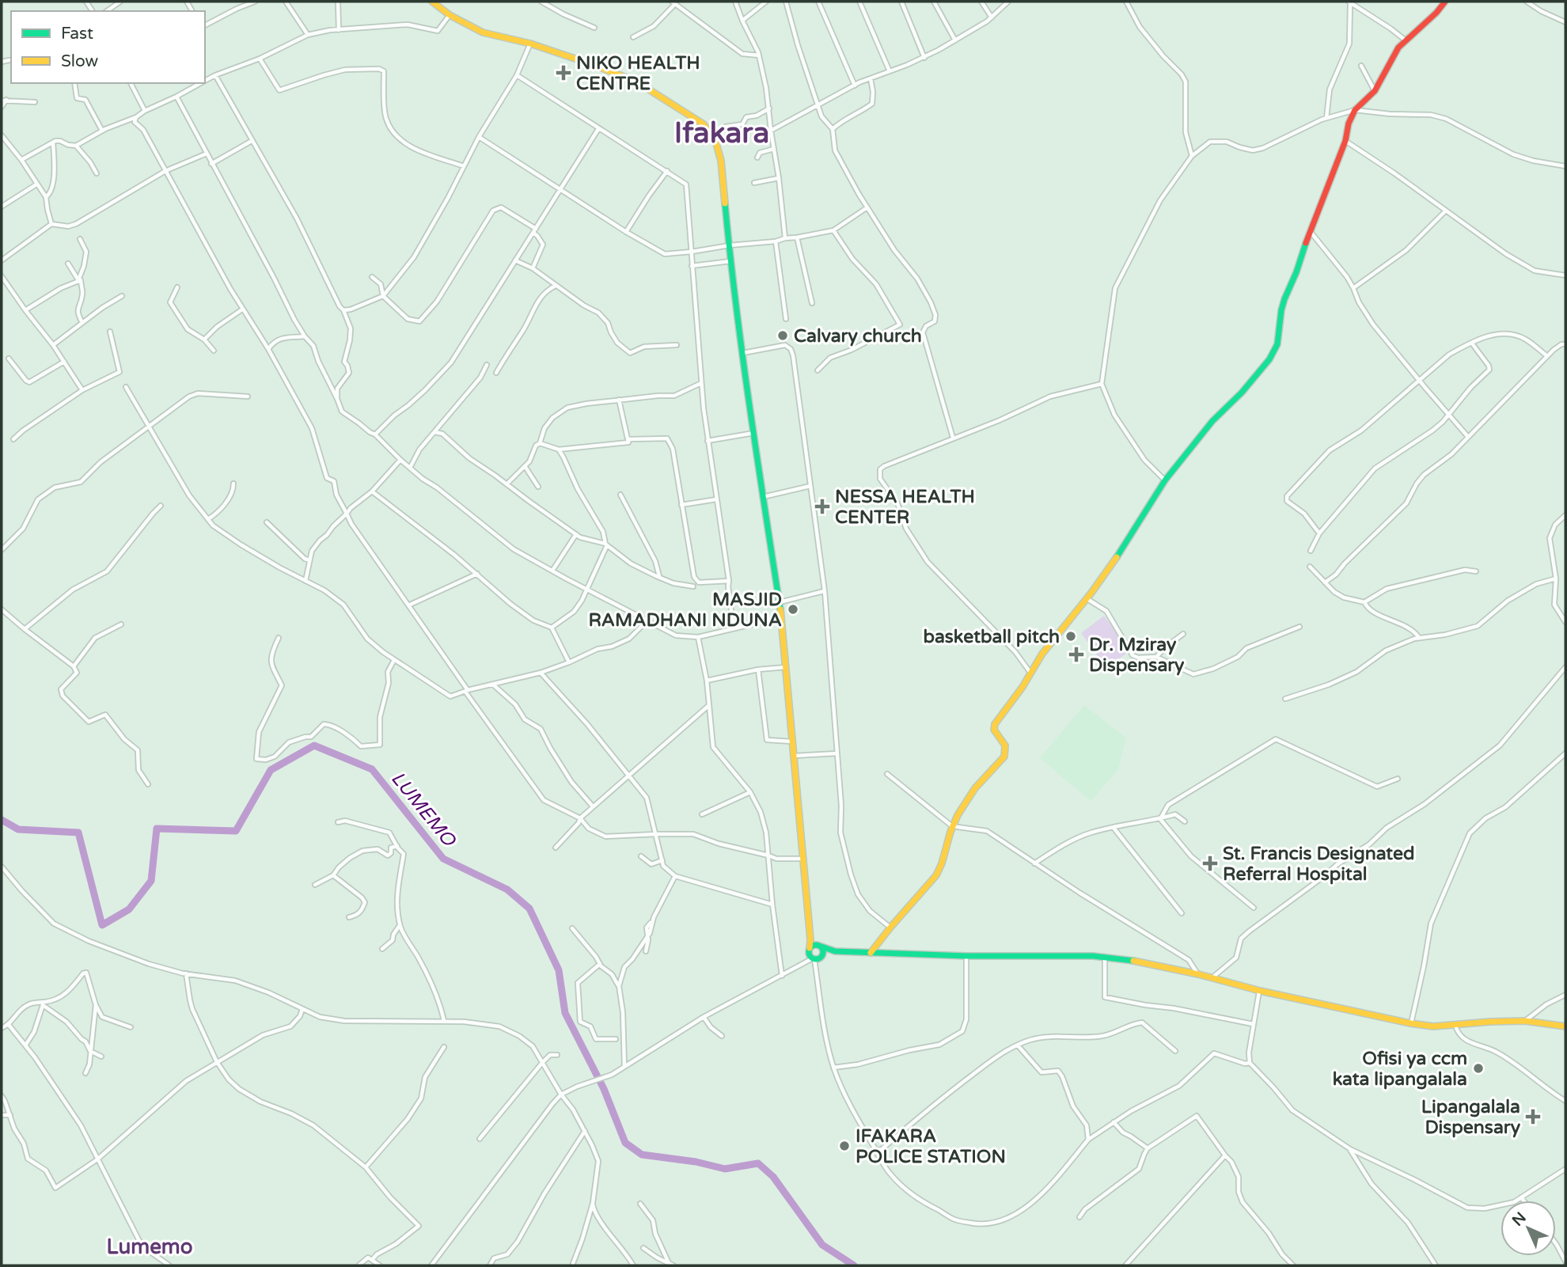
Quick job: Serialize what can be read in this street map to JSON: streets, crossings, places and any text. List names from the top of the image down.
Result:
{
  "districts": ["Ifakara", "Lumemo"],
  "water": ["LUMEMO"],
  "places": {
    "health": [
      "NIKO HEALTH CENTRE",
      "NESSA HEALTH CENTER",
      "Dr. Mziray Dispensary",
      "St. Francis Designated Referral Hospital",
      "Lipangalala Dispensary"
    ],
    "other": [
      "Calvary church",
      "MASJID RAMADHANI NDUNA",
      "basketball pitch",
      "Ofisi ya ccm kata lipangalala",
      "IFAKARA POLICE STATION"
    ]
  },
  "legend": ["Fast", "Slow"],
  "north": "top left"
}
